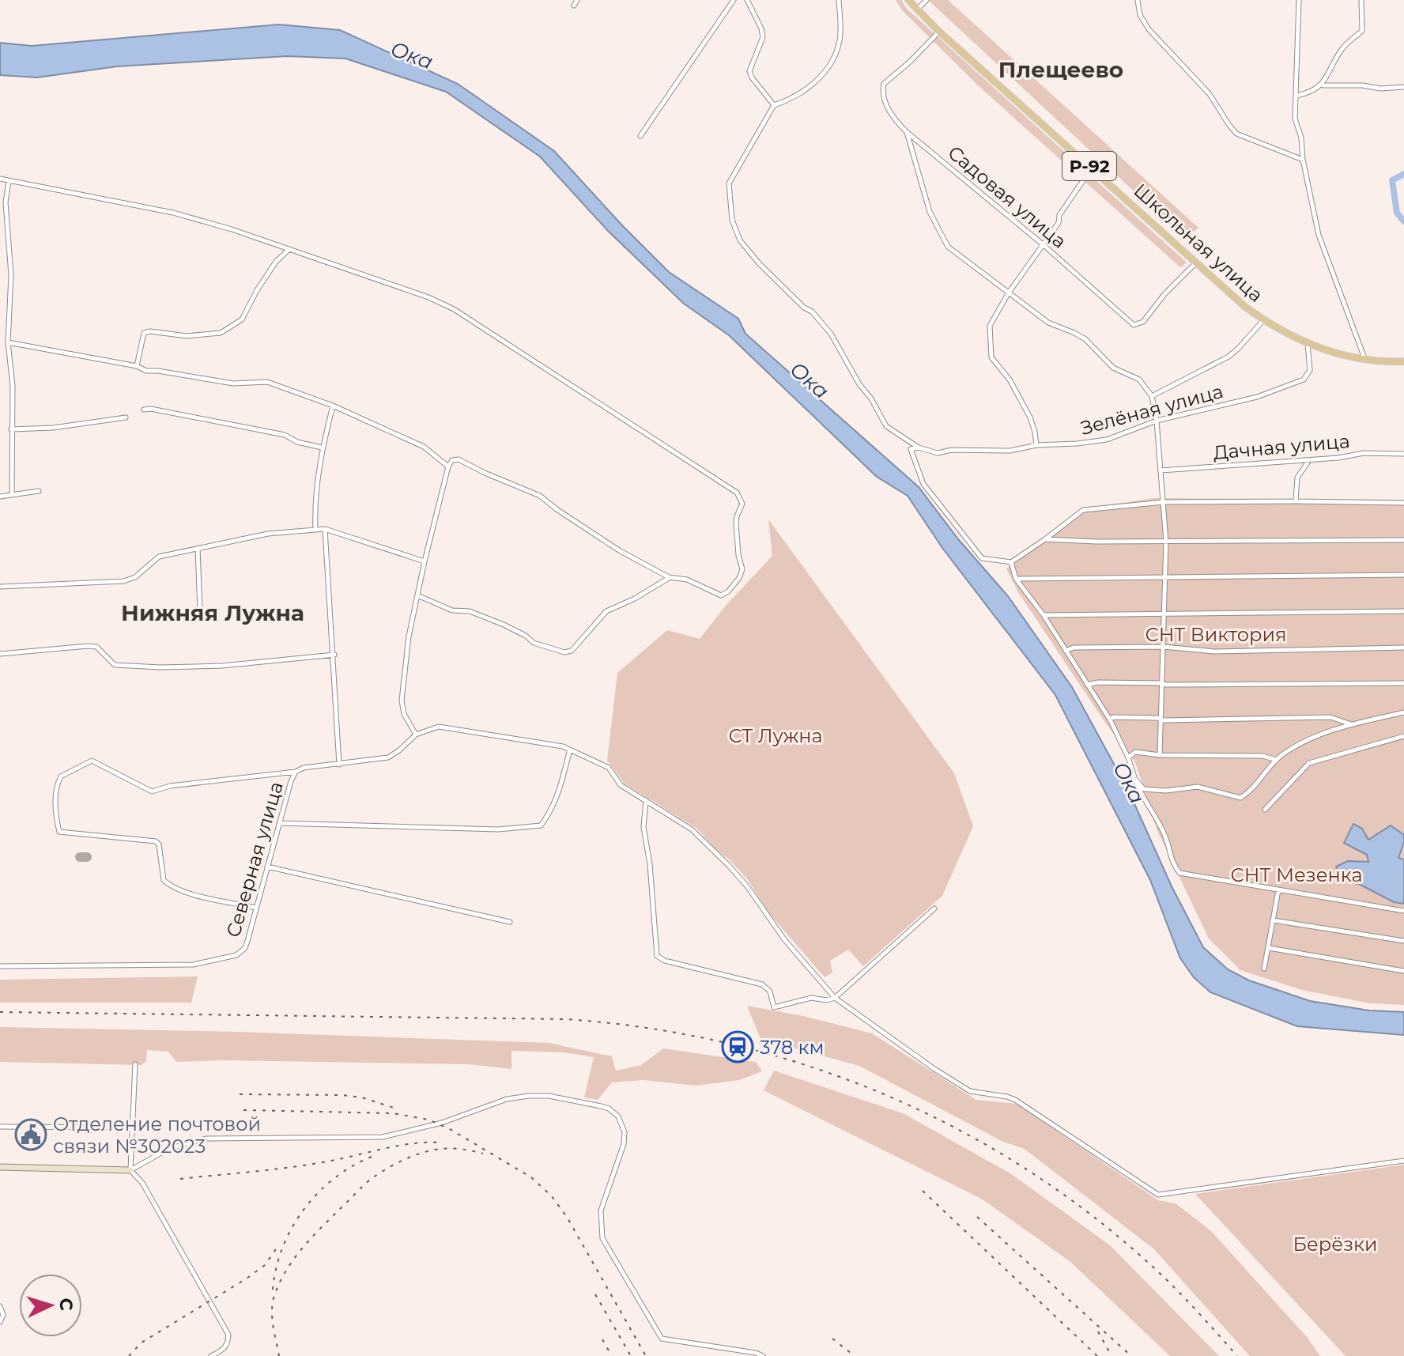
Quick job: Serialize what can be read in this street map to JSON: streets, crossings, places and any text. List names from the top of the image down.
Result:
{
  "streets": {
    "main road": ["Р-92", "Школьная улица"],
    "street": [
      "Садовая улица",
      "Зелёная улица",
      "Дачная улица",
      "Северная улица"
    ]
  },
  "crossings": [
    ["Р-92", "Школьная улица"],
    ["Р-92", "Зелёная улица"],
    ["Садовая улица", "Школьная улица"]
  ],
  "districts": ["Плещеево", "Нижняя Лужна"],
  "water": ["Ока"],
  "parks": [
    "СНТ Виктория",
    "СТ Лужна",
    "СНТ Мезенка",
    "Берёзки"
  ],
  "places": {
    "station": ["378 км"],
    "public building": ["Отделение почтовой связи №302023"]
  },
  "north": "right"
}
